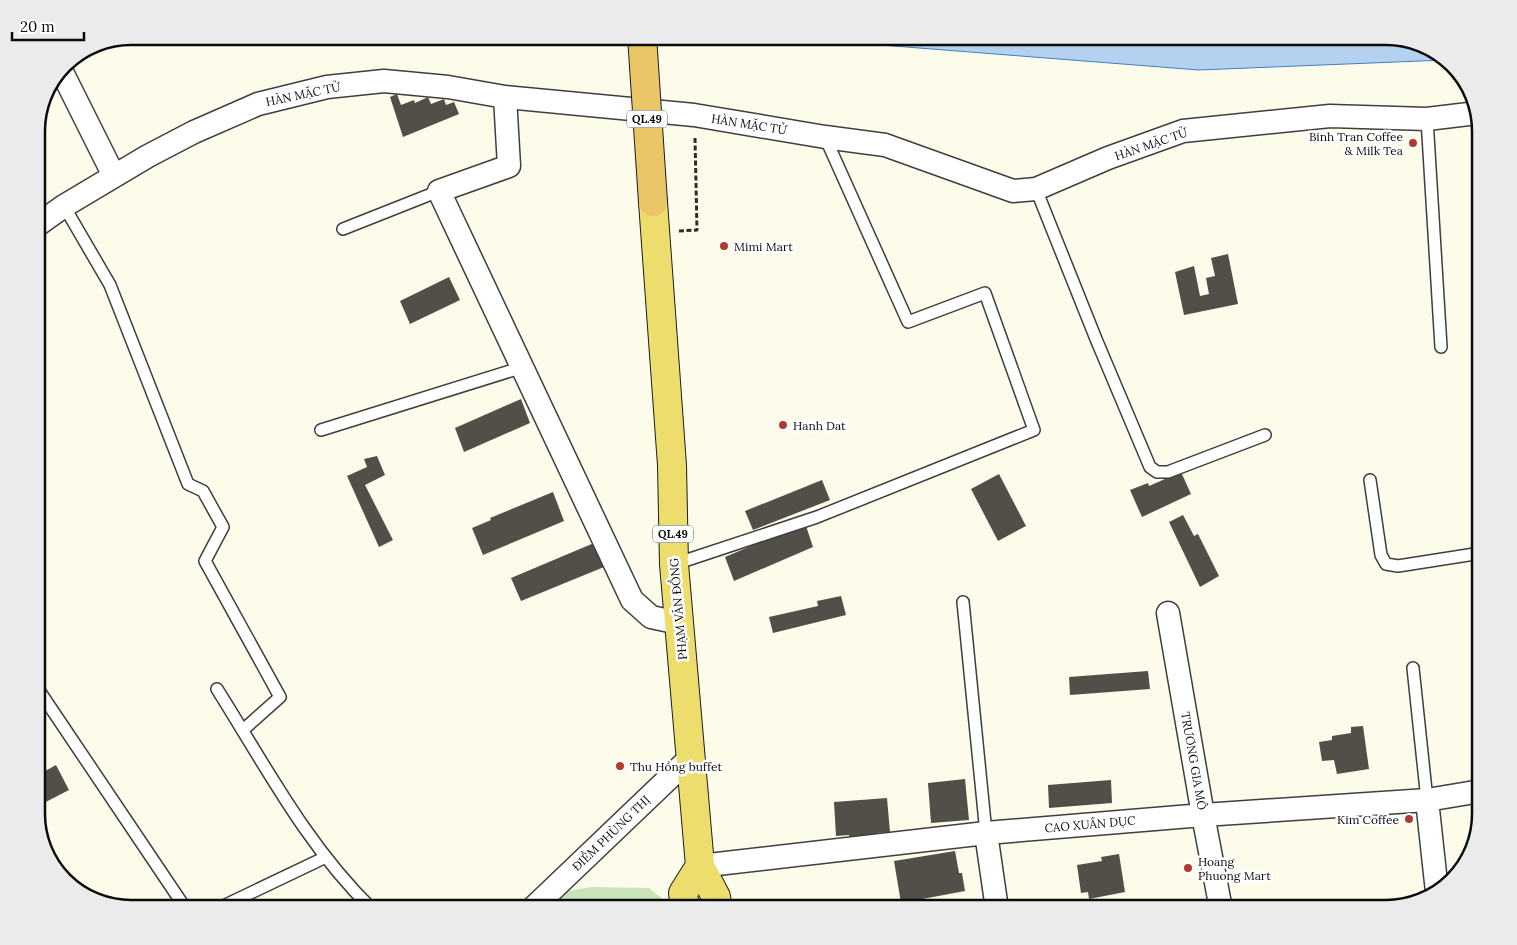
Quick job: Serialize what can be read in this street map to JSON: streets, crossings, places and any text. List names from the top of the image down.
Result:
{
  "streets": {
    "highway": ["QL.49"],
    "main road": ["PHẠM VĂN ĐỒNG"],
    "street": [
      "HÀN MẶC TỬ",
      "TRƯƠNG GIA MÔ",
      "CAO XUÂN DỤC",
      "ĐIỀM PHÙNG THỊ"
    ]
  },
  "crossings": [
    ["QL.49", "PHẠM VĂN ĐỒNG"],
    ["PHẠM VĂN ĐỒNG", "CAO XUÂN DỤC"],
    ["PHẠM VĂN ĐỒNG", "ĐIỀM PHÙNG THỊ"],
    ["TRƯƠNG GIA MÔ", "CAO XUÂN DỤC"]
  ],
  "places": [
    "Binh Tran Coffee & Milk Tea",
    "Mimi Mart",
    "Hanh Dat",
    "Thu Hồng buffet",
    "Kim Coffee",
    "Hoang Phuong Mart"
  ],
  "scale_bar": "20 m"
}
